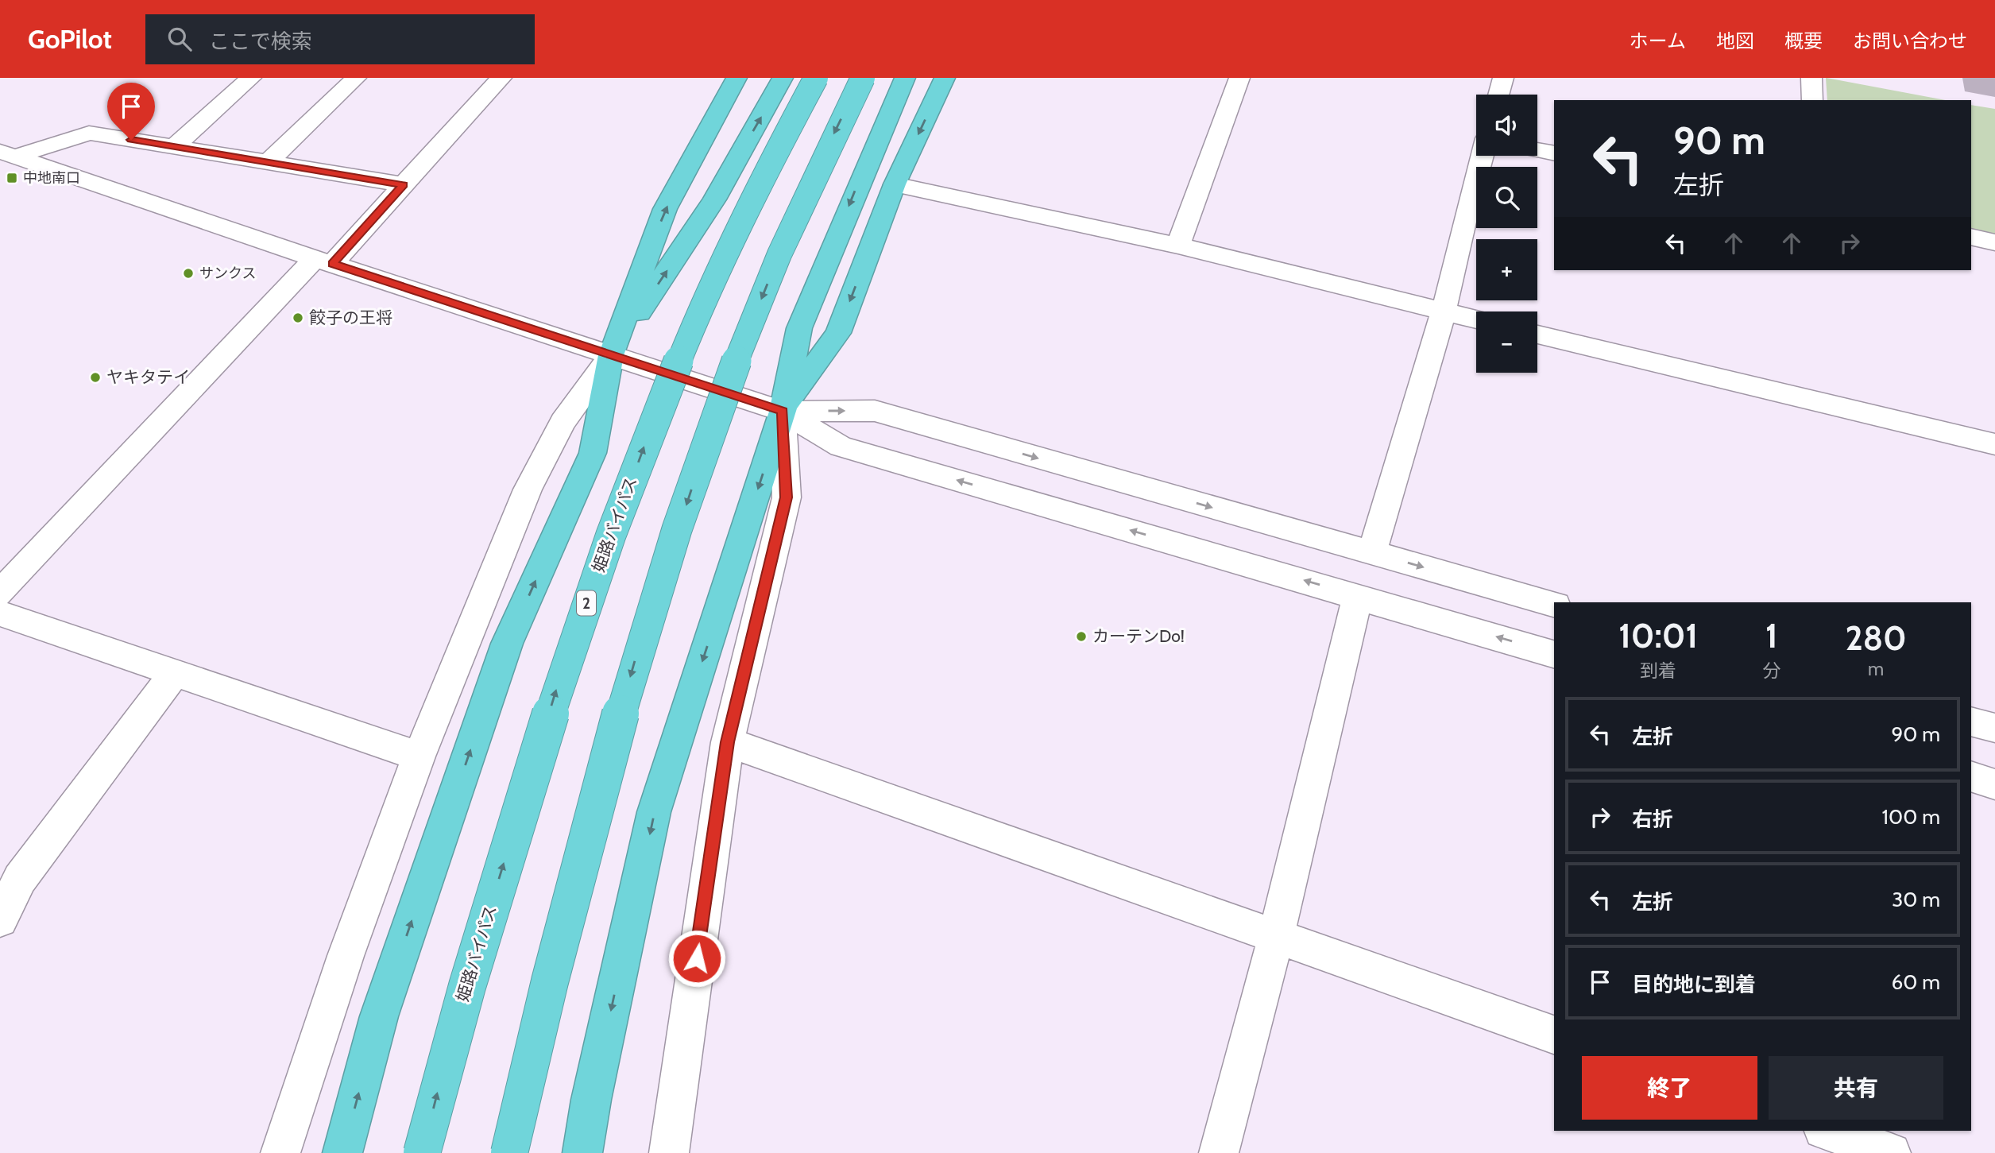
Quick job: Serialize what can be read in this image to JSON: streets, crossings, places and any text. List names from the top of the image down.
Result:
{
  "streets": {
    "highway": ["姫路バイパス", "2"]
  },
  "places": {
    "transit": ["中地南口"],
    "other": [
      "サンクス",
      "餃子の王将",
      "ヤキタテイ",
      "カーテンDo!"
    ]
  },
  "page": {
    "header": "GoPilot",
    "search": "ここで検索",
    "nav": [
      "ホーム",
      "地図",
      "概要",
      "お問い合わせ"
    ],
    "map_buttons": ["+", "−"],
    "turn": ["90 m", "左折"],
    "eta": [
      "10:01",
      "到着",
      "1",
      "分",
      "280",
      "m"
    ],
    "list": [
      {
        "name": "左折",
        "value": "90 m"
      },
      {
        "name": "右折",
        "value": "100 m"
      },
      {
        "name": "左折",
        "value": "30 m"
      },
      {
        "name": "目的地に到着",
        "value": "60 m"
      }
    ],
    "buttons": ["終了", "共有"]
  }
}
